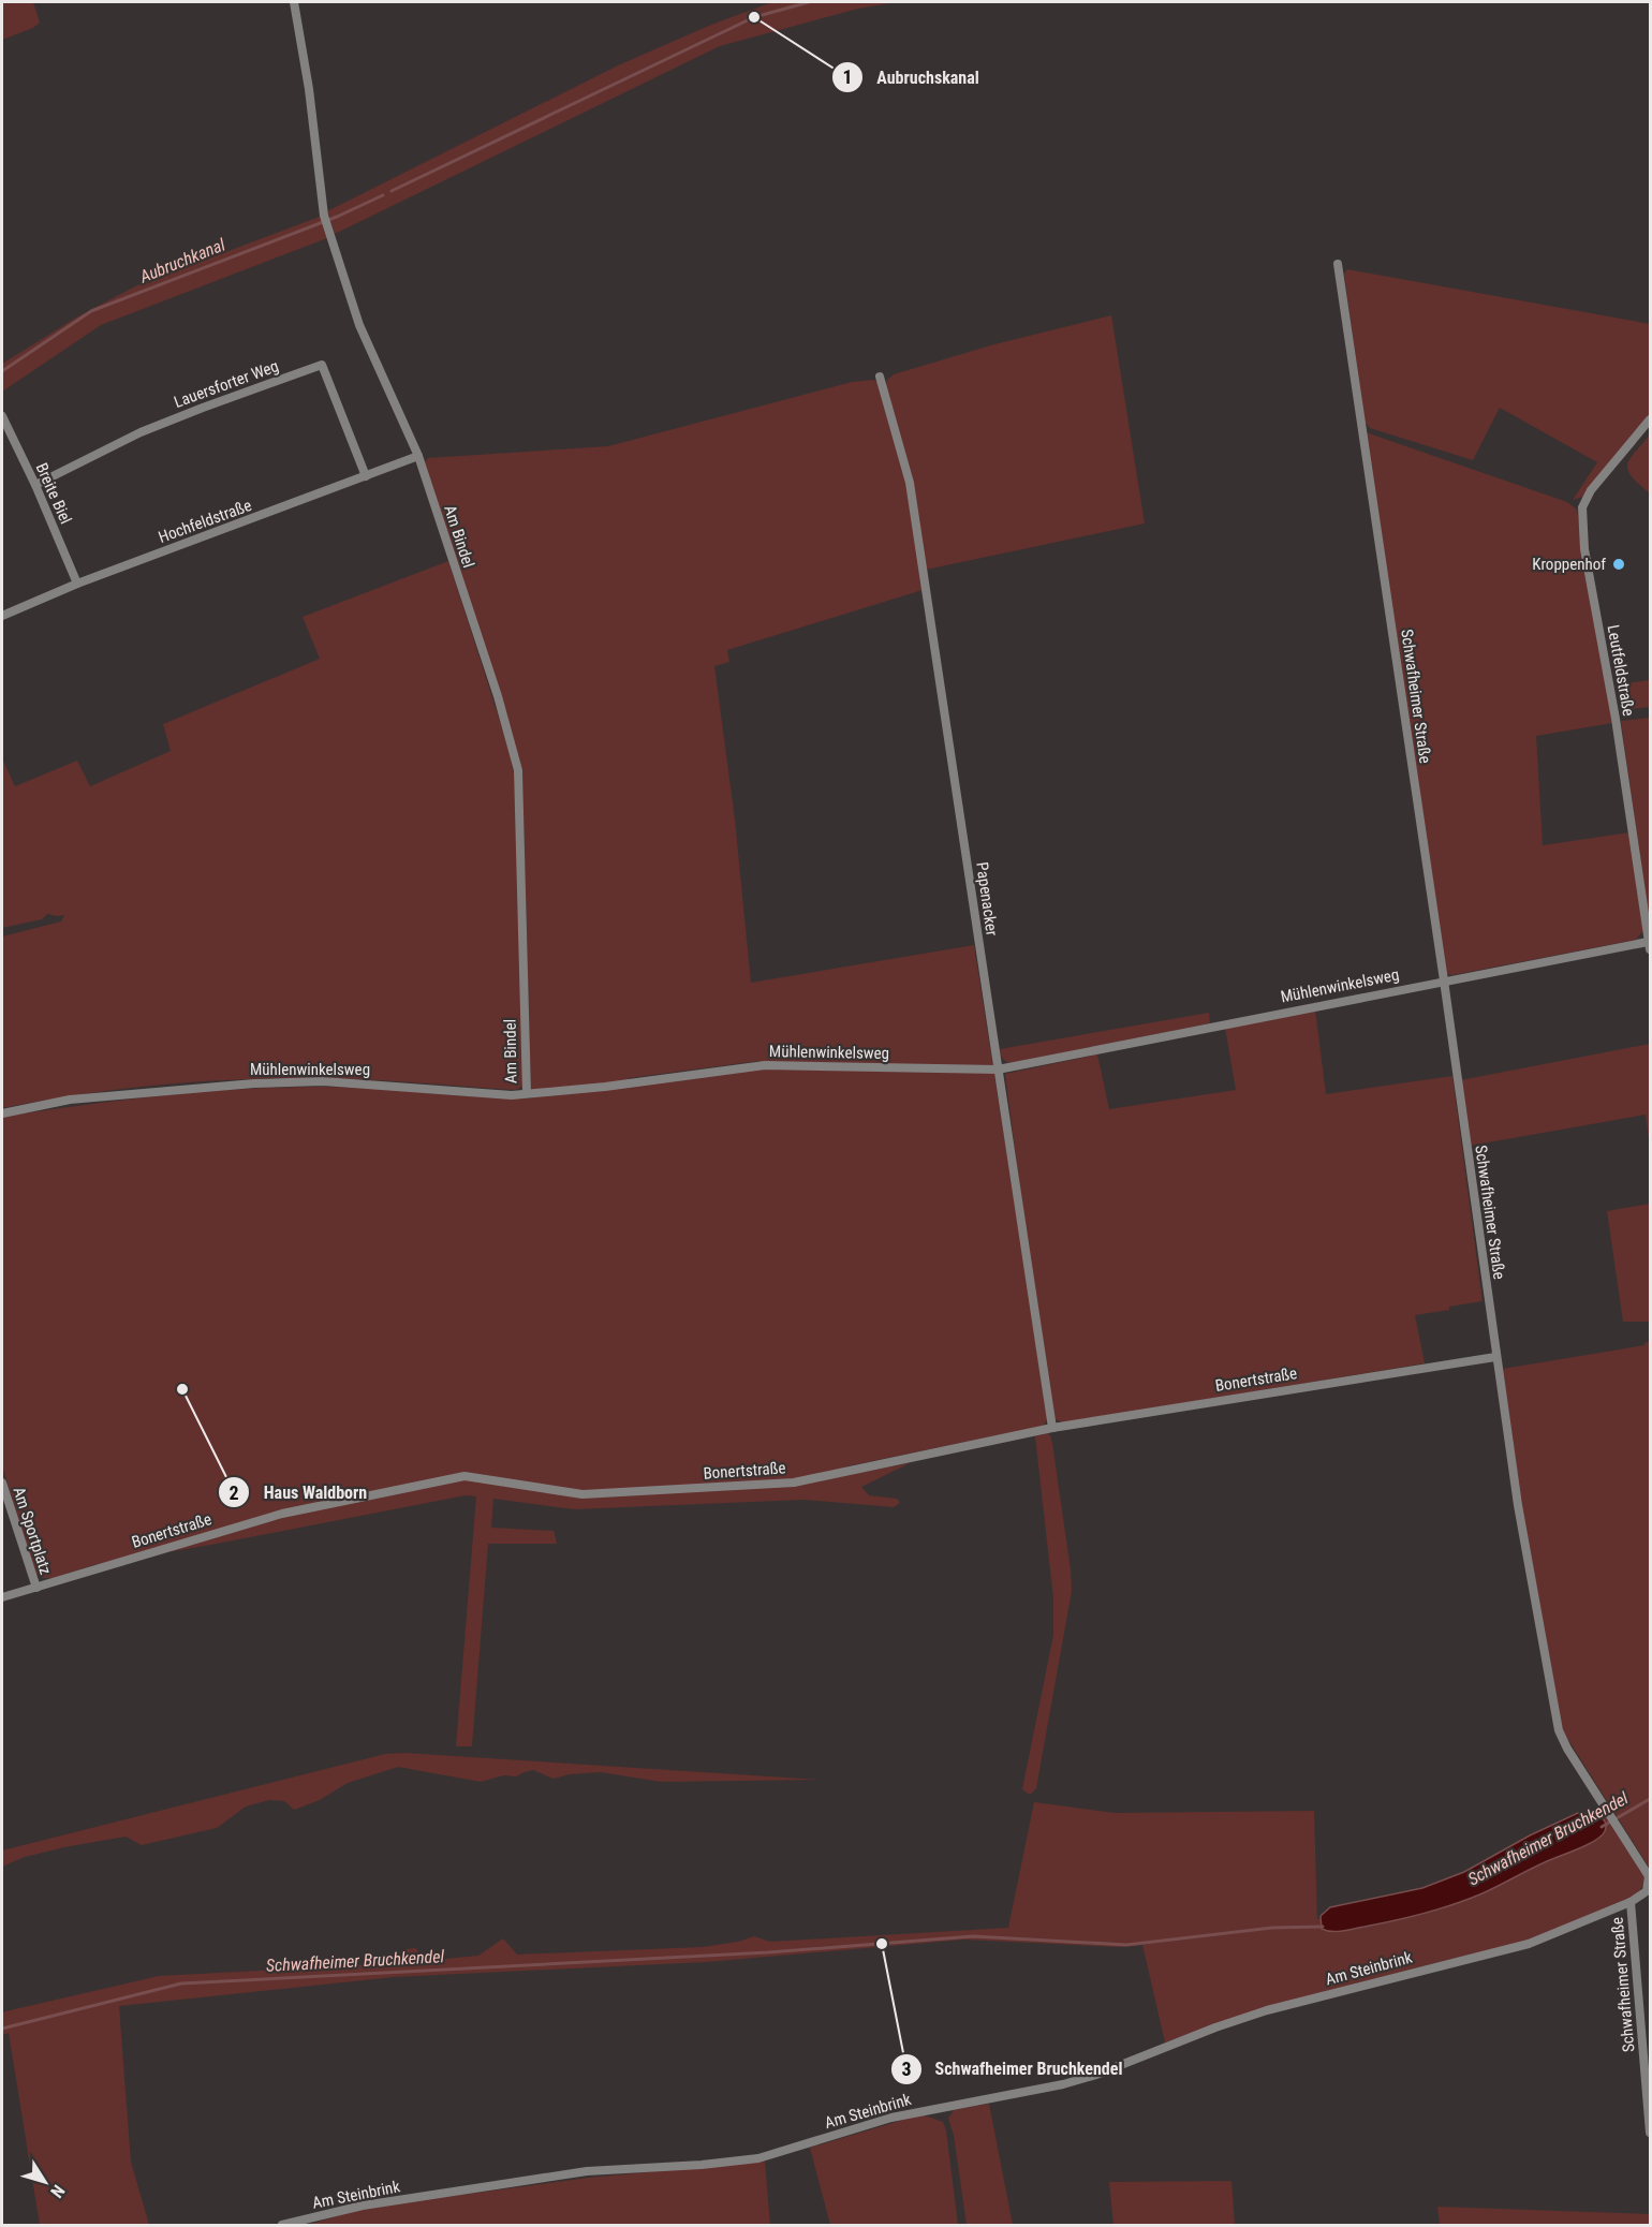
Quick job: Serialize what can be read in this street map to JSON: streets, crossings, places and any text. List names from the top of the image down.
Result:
{
  "streets": {
    "street": [
      "Lauersforter Weg",
      "Breite Biel",
      "Hochfeldstraße",
      "Am Bindel",
      "Leutfeldstraße",
      "Schwafheimer Straße",
      "Papenacker",
      "Mühlenwinkelsweg",
      "Bonertstraße",
      "Am Sportplatz",
      "Am Steinbrink"
    ]
  },
  "crossings": [
    ["Lauersforter Weg", "Breite Biel"],
    ["Lauersforter Weg", "Hochfeldstraße"],
    ["Breite Biel", "Hochfeldstraße"],
    ["Hochfeldstraße", "Am Bindel"],
    ["Am Bindel", "Mühlenwinkelsweg"],
    ["Leutfeldstraße", "Mühlenwinkelsweg"],
    ["Schwafheimer Straße", "Mühlenwinkelsweg"],
    ["Schwafheimer Straße", "Bonertstraße"],
    ["Schwafheimer Straße", "Am Steinbrink"],
    ["Papenacker", "Mühlenwinkelsweg"],
    ["Papenacker", "Bonertstraße"],
    ["Bonertstraße", "Am Sportplatz"]
  ],
  "water": ["Aubruchkanal", "Schwafheimer Bruchkendel"],
  "places": [
    "Aubruchskanal",
    "Kroppenhof",
    "Haus Waldborn",
    "Schwafheimer Bruchkendel"
  ],
  "north": "bottom right"
}
